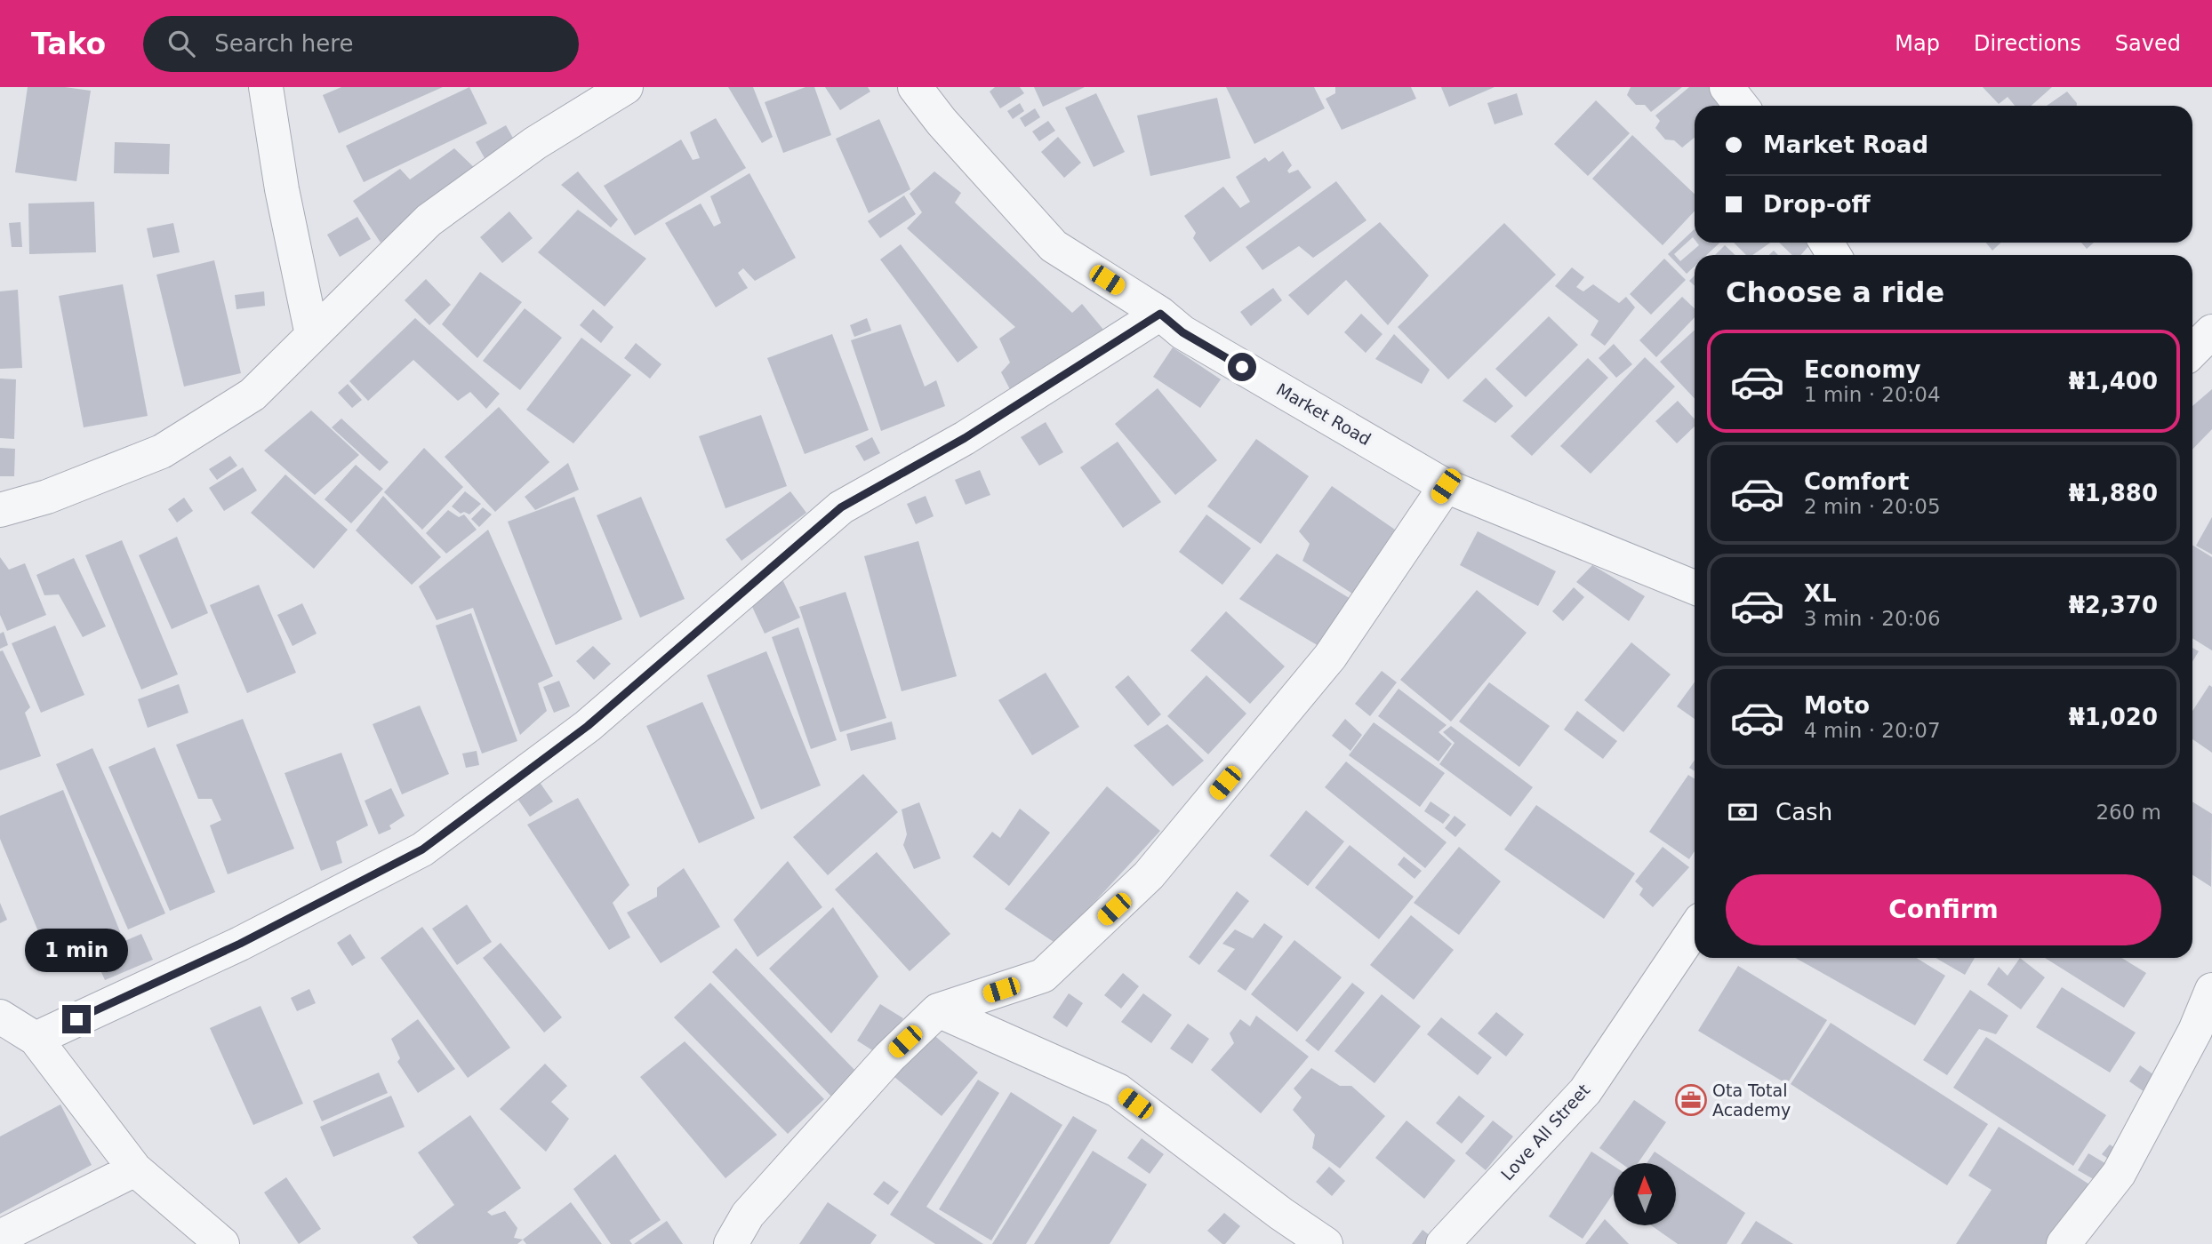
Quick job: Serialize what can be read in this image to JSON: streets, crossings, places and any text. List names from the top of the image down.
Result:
{
  "streets": {
    "street": ["Market Road", "Love All Street"]
  },
  "places": {
    "office": ["Ota Total Academy"]
  },
  "north": "top",
  "page": {
    "header": "Tako",
    "search": "Search here",
    "nav": ["Map", "Directions", "Saved"],
    "banner": ["Market Road", "Drop-off"],
    "heading": "Choose a ride",
    "list": [
      {
        "name": "Economy",
        "note": "1 min · 20:04",
        "value": "₦1,400"
      },
      {
        "name": "Comfort",
        "note": "2 min · 20:05",
        "value": "₦1,880"
      },
      {
        "name": "XL",
        "note": "3 min · 20:06",
        "value": "₦2,370"
      },
      {
        "name": "Moto",
        "note": "4 min · 20:07",
        "value": "₦1,020"
      }
    ],
    "pay": ["Cash", "260 m"],
    "buttons": "Confirm",
    "bubble": "1 min"
  }
}
